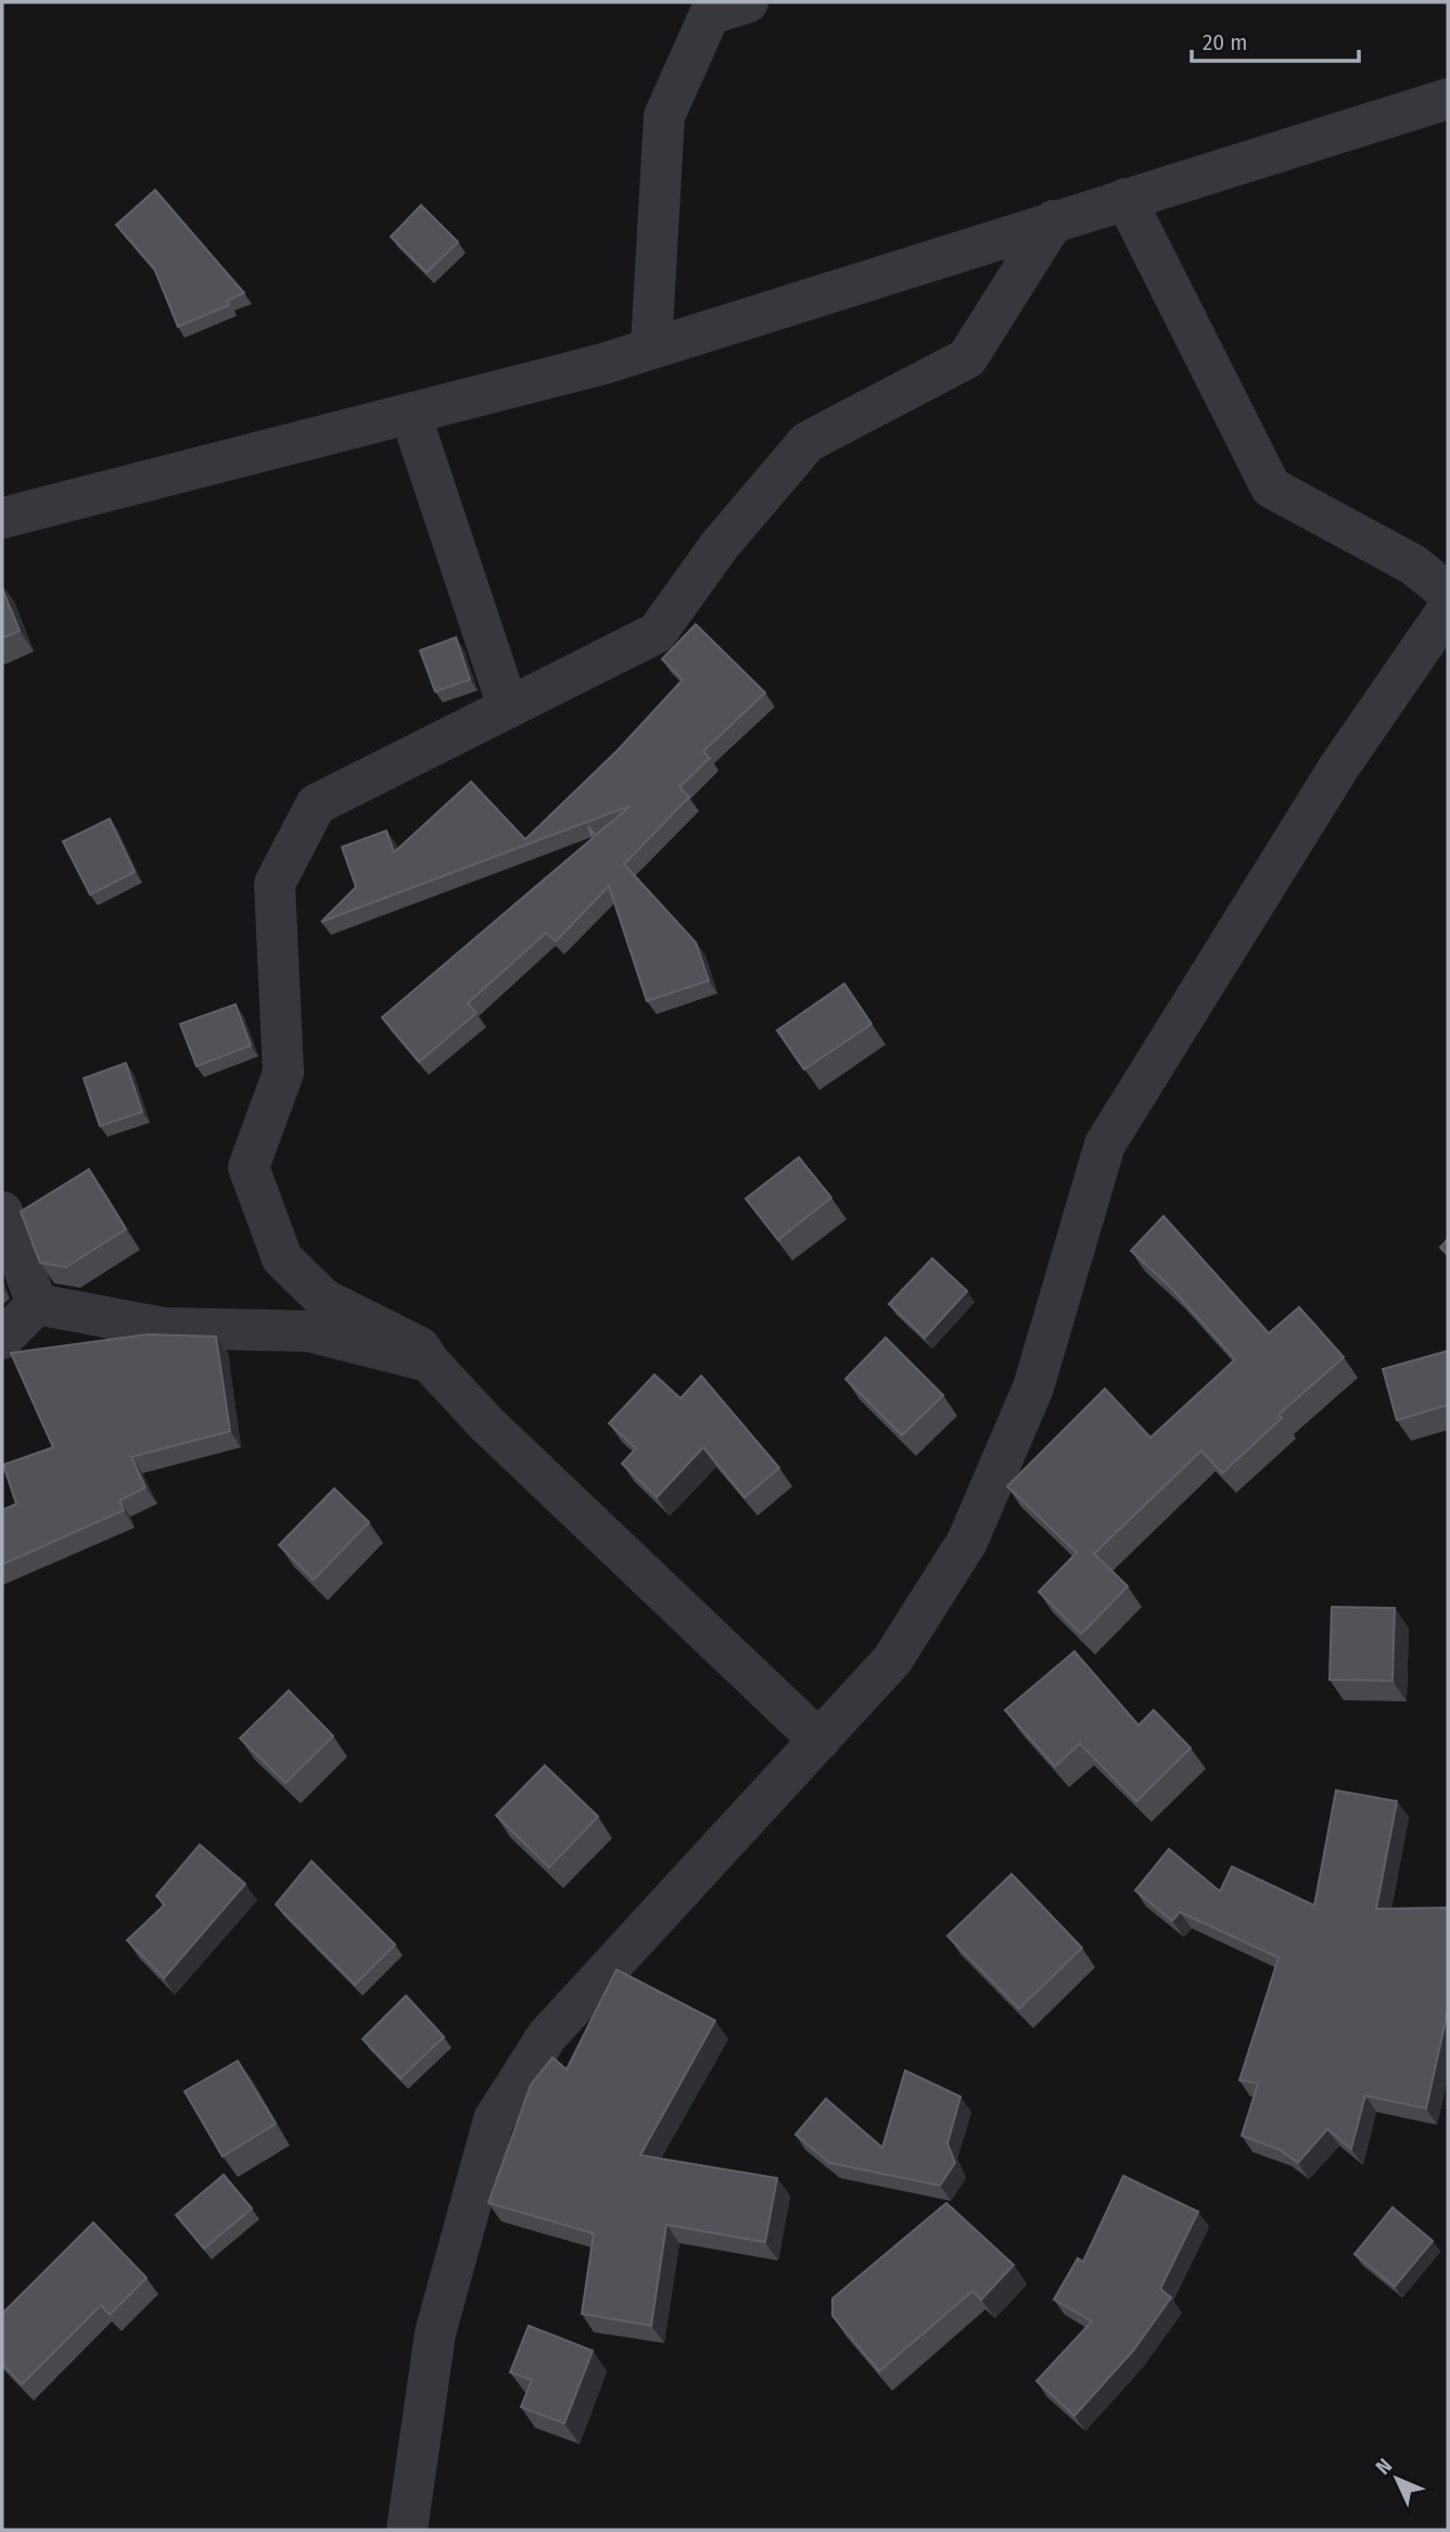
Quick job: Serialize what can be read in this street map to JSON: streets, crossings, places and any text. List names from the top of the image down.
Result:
{
  "scale_bar": "20 m",
  "north": "top left"
}
